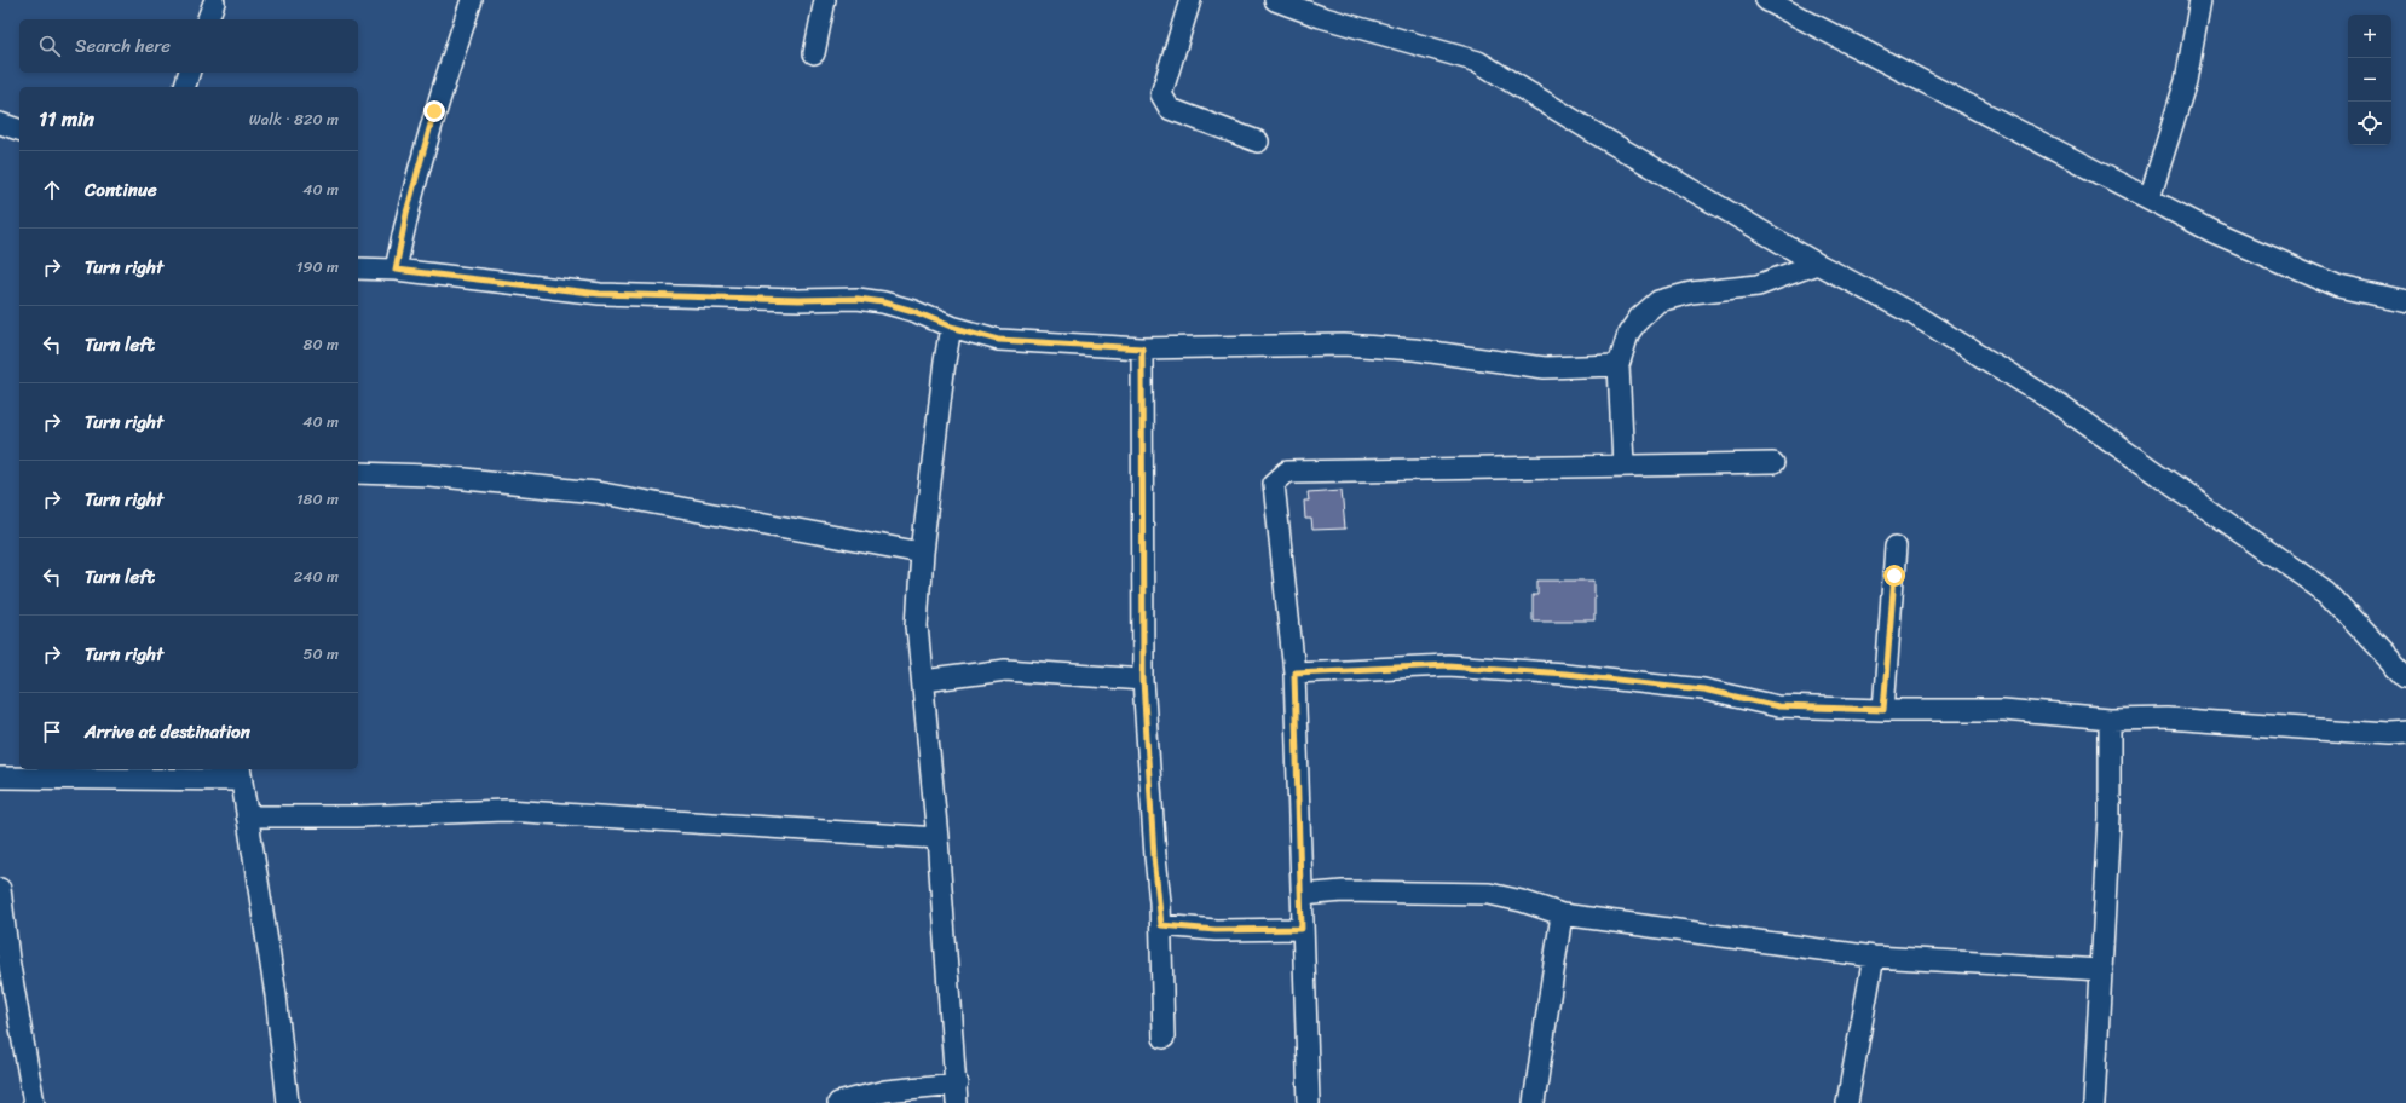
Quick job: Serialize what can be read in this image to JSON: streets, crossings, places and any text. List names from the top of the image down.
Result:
{
  "page": {
    "map_buttons": ["+", "−"],
    "search": "Search here",
    "heading": ["11 min", "Walk · 820 m"],
    "list": [
      ["Continue", "40 m"],
      ["Turn right", "190 m"],
      ["Turn left", "80 m"],
      ["Turn right", "40 m"],
      ["Turn right", "180 m"],
      ["Turn left", "240 m"],
      ["Turn right", "50 m"],
      "Arrive at destination"
    ]
  }
}
